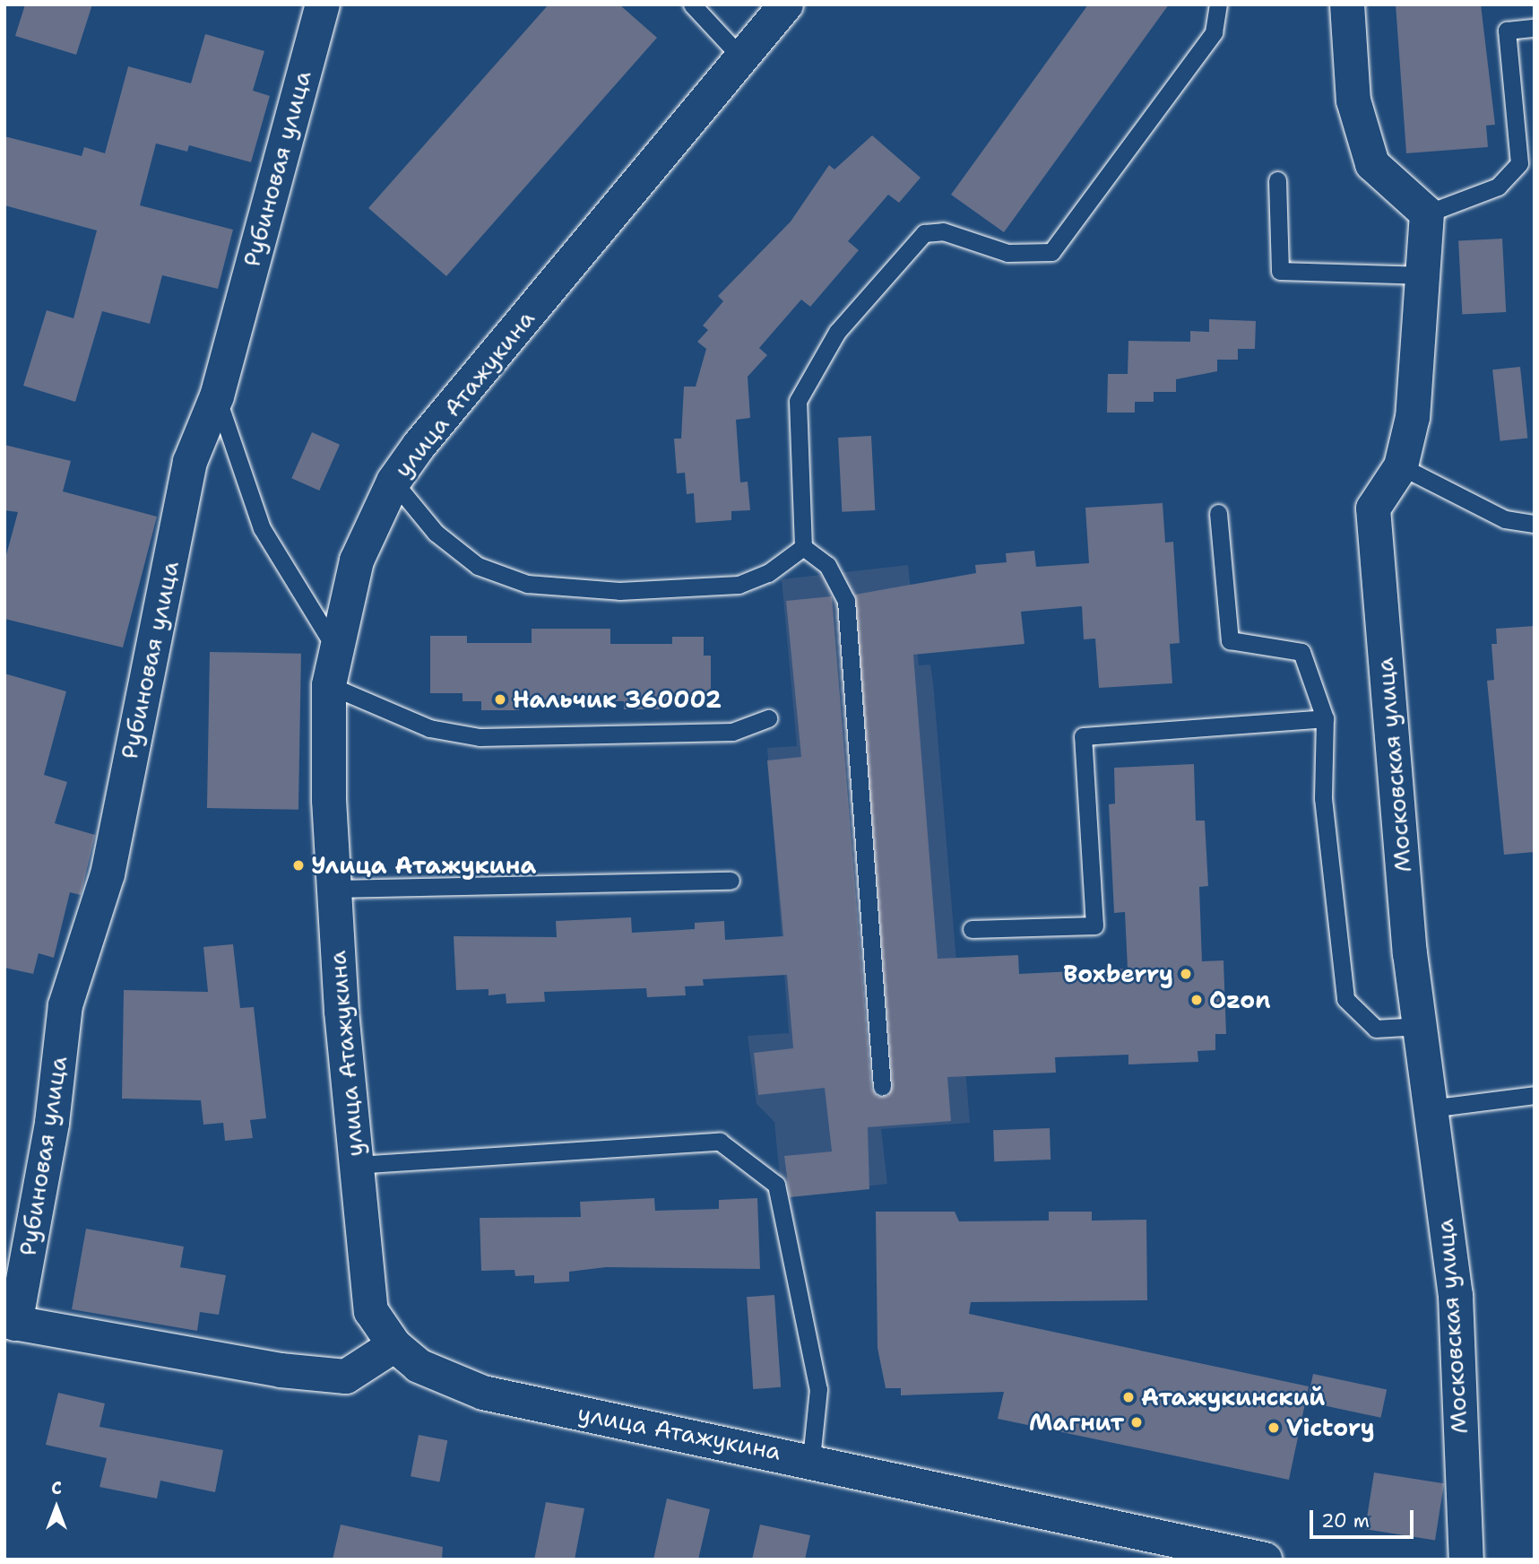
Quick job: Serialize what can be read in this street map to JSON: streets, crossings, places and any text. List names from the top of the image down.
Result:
{
  "streets": {
    "street": ["Рубиновая улица", "улица Атажукина", "Московская улица"]
  },
  "places": [
    "Нальчик 360002",
    "Улица Атажукина",
    "Boxberry",
    "Ozon",
    "Атажукинский",
    "Магнит",
    "Victory"
  ],
  "scale_bar": "20 m",
  "north": "top"
}
